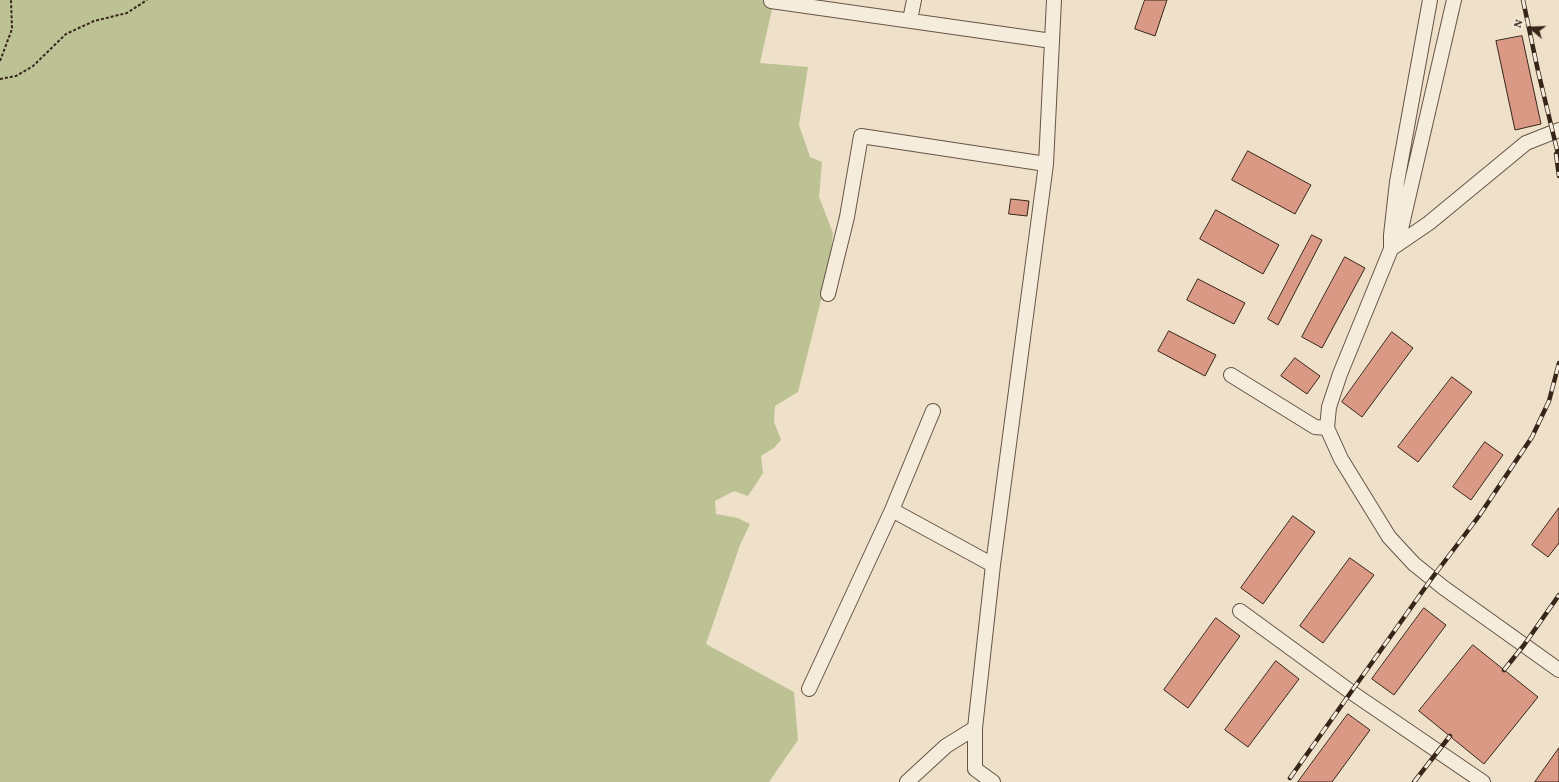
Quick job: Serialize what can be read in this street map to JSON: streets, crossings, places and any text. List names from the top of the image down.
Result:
{
  "north": "left"
}
